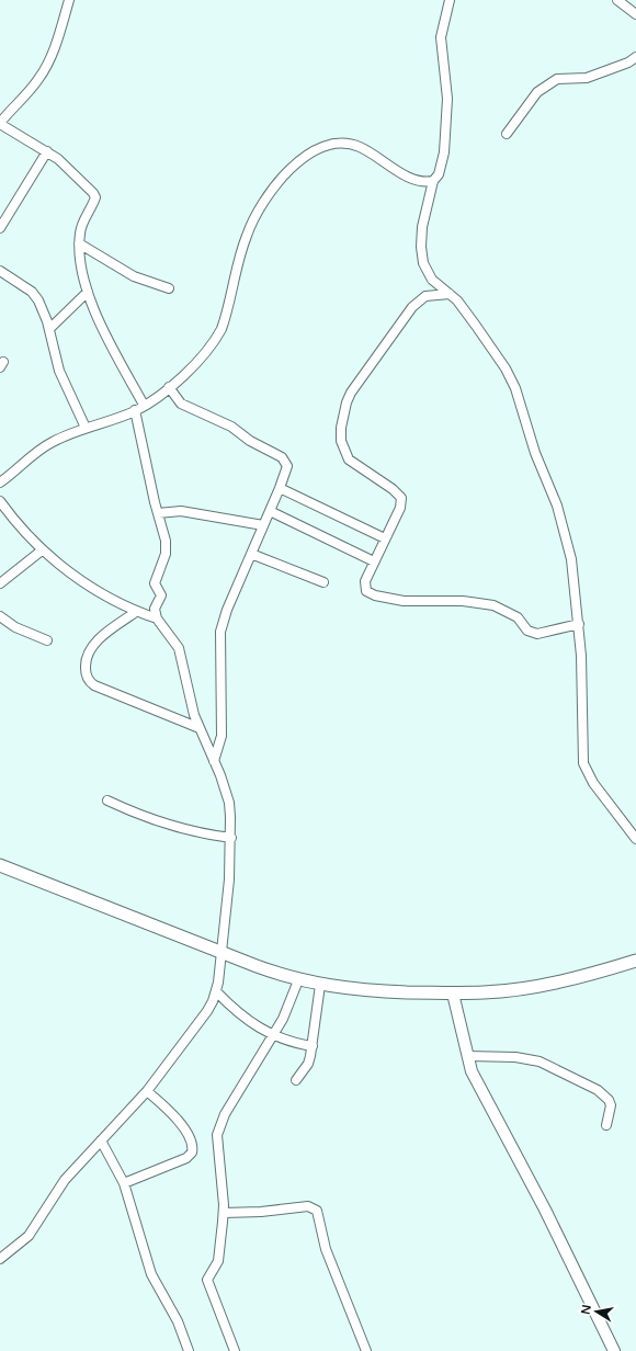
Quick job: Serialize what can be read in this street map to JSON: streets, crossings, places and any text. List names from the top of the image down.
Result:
{
  "north": "left"
}
